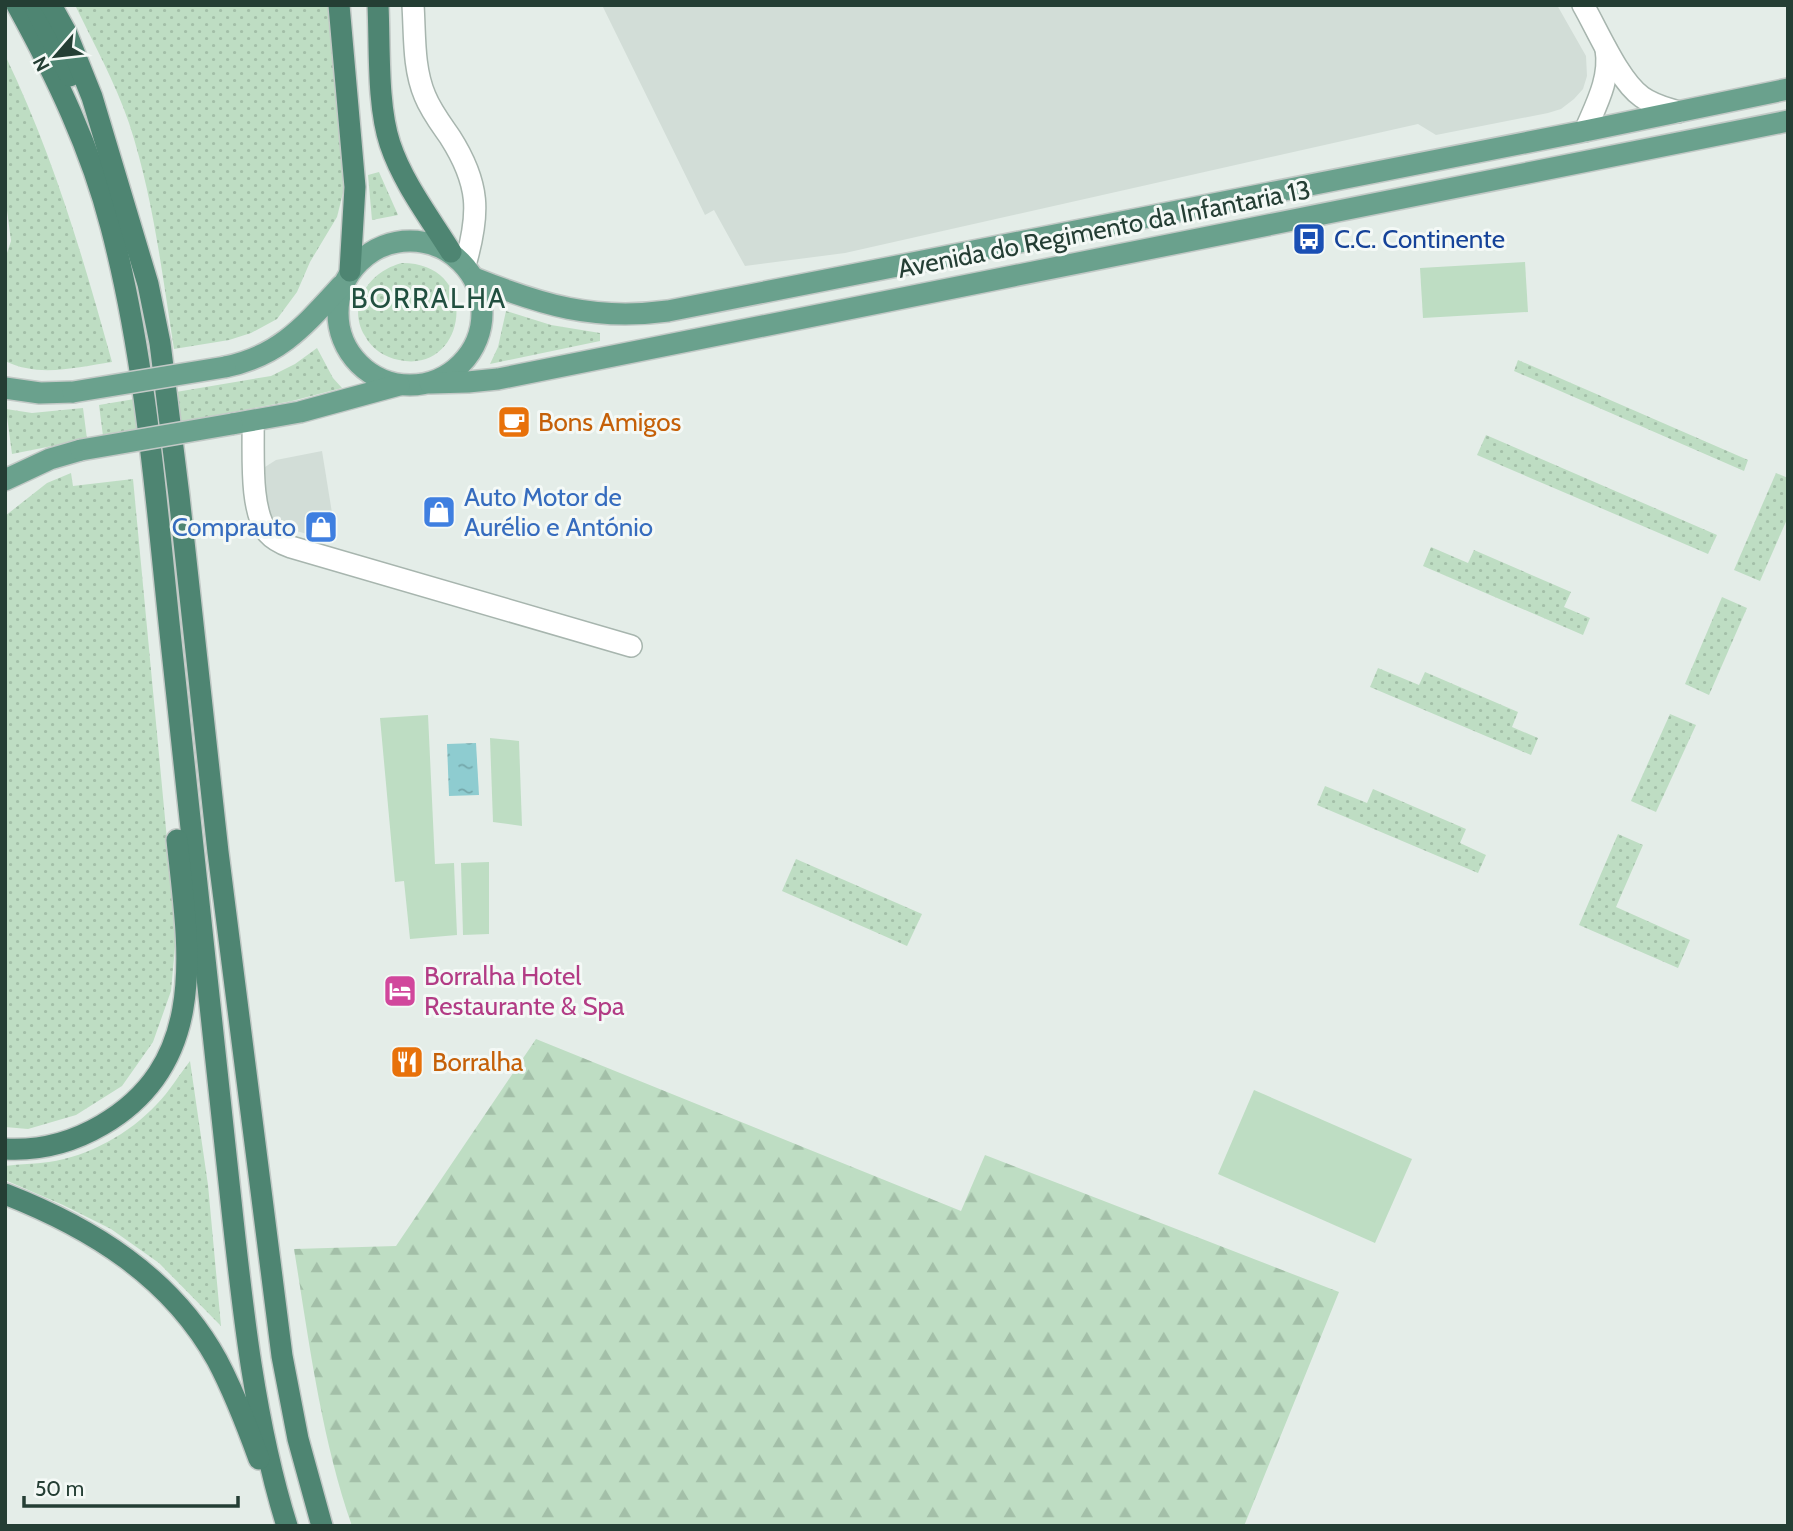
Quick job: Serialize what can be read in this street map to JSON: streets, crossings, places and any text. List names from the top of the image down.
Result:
{
  "streets": {
    "main road": ["Avenida do Regimento da Infantaria 13"]
  },
  "districts": ["BORRALHA"],
  "places": {
    "bus stop": ["C.C. Continente"],
    "cafe": ["Bons Amigos"],
    "shop": ["Auto Motor de Aurélio e António", "Comprauto"],
    "hotel": ["Borralha Hotel Restaurante & Spa"],
    "restaurant": ["Borralha"]
  },
  "scale_bar": "50 m",
  "north": "bottom left"
}
